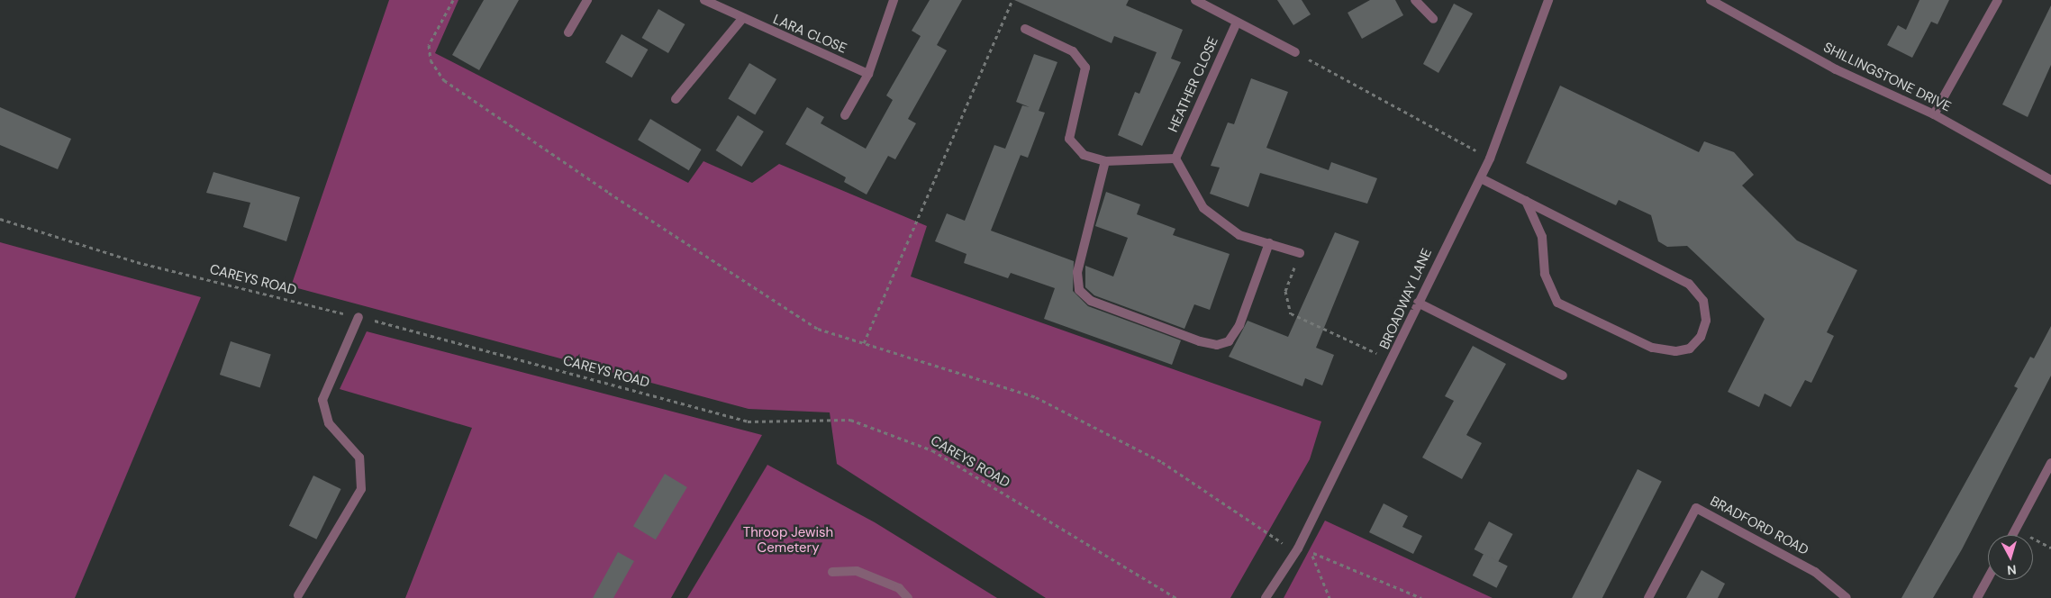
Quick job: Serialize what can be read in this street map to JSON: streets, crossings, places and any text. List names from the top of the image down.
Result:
{
  "streets": {
    "street": [
      "LARA CLOSE",
      "SHILLINGSTONE DRIVE",
      "HEATHER CLOSE",
      "BROADWAY LANE",
      "BRADFORD ROAD"
    ],
    "path": ["CAREYS ROAD"]
  },
  "parks": ["Throop Jewish Cemetery"],
  "north": "bottom"
}
